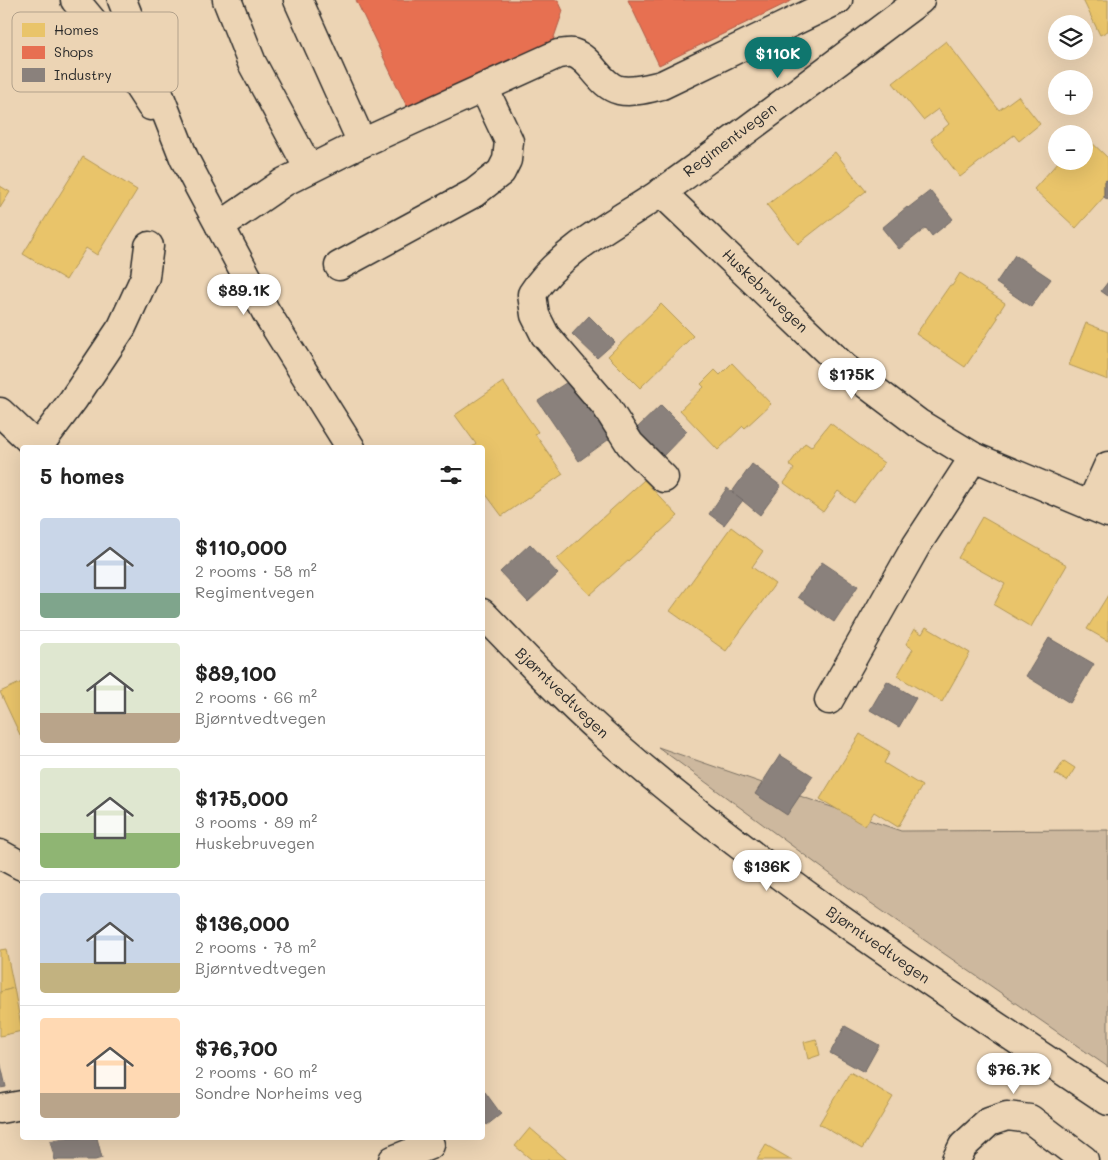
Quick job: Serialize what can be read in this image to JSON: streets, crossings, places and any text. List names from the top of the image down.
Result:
{
  "streets": {
    "main road": ["Regimentvegen", "Huskebruvegen", "Bjørntvedtvegen"]
  },
  "crossings": [
    ["Regimentvegen", "Huskebruvegen"]
  ],
  "legend": ["Homes", "Shops", "Industry"],
  "page": {
    "map_buttons": ["+", "−"],
    "price": [
      "$110K",
      "$89.1K",
      "$175K",
      "$136K",
      "$76.7K"
    ],
    "heading": "5 homes",
    "list": [
      {
        "name": "$110,000",
        "note": "2 rooms · 58 m² · Regimentvegen"
      },
      {
        "name": "$89,100",
        "note": "2 rooms · 66 m² · Bjørntvedtvegen"
      },
      {
        "name": "$175,000",
        "note": "3 rooms · 89 m² · Huskebruvegen"
      },
      {
        "name": "$136,000",
        "note": "2 rooms · 78 m² · Bjørntvedtvegen"
      },
      {
        "name": "$76,700",
        "note": "2 rooms · 60 m² · Sondre Norheims veg"
      }
    ]
  }
}
